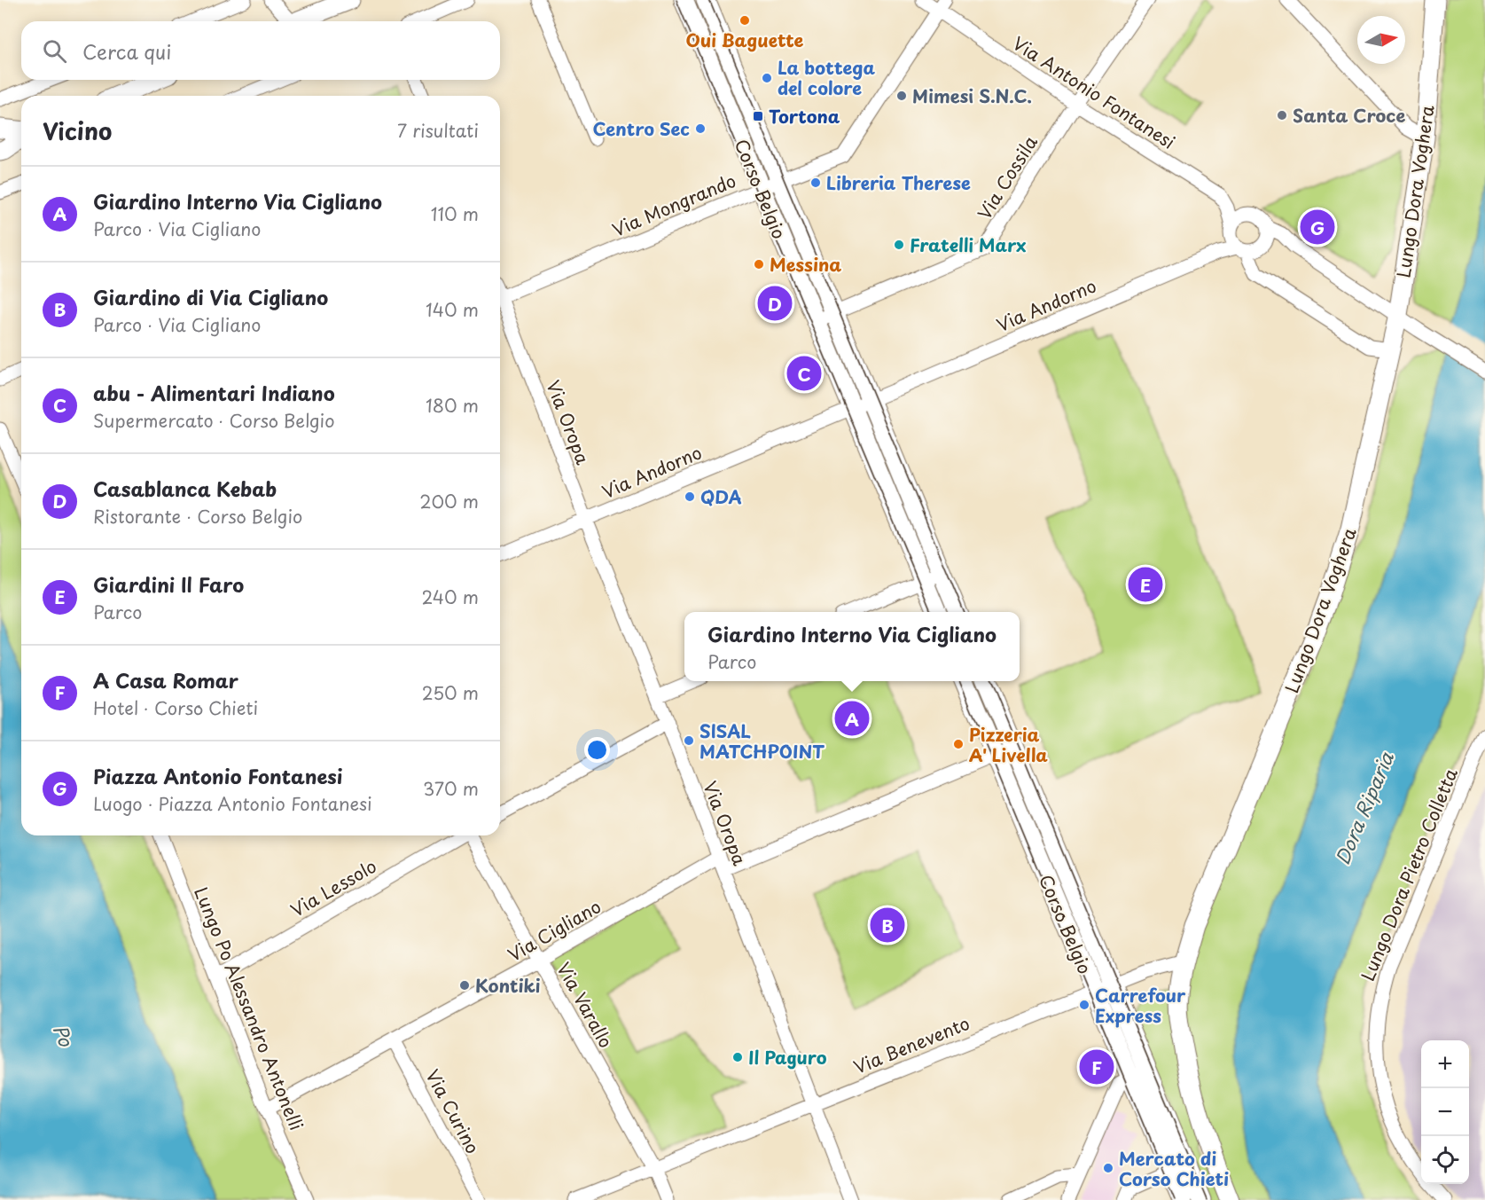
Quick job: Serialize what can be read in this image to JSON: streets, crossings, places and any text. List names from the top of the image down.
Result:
{
  "streets": {
    "main road": ["Corso Belgio", "Lungo Dora Voghera"],
    "street": [
      "Via Antonio Fontanesi",
      "Via Cossila",
      "Via Mongrando",
      "Via Andorno",
      "Via Oropa",
      "Lungo Dora Pietro Colletta",
      "Via Lessolo",
      "Via Cigliano",
      "Via Varallo",
      "Lungo Po Alessandro Antonelli",
      "Via Benevento",
      "Via Curino"
    ]
  },
  "crossings": [
    ["Via Antonio Fontanesi", "Via Cossila"],
    ["Via Antonio Fontanesi", "Via Mongrando"],
    ["Via Antonio Fontanesi", "Via Andorno"],
    ["Via Cossila", "Corso Belgio"],
    ["Corso Belgio", "Via Mongrando"],
    ["Corso Belgio", "Via Andorno"],
    ["Corso Belgio", "Via Cigliano"],
    ["Corso Belgio", "Via Benevento"],
    ["Lungo Dora Voghera", "Via Benevento"],
    ["Via Andorno", "Via Oropa"],
    ["Via Oropa", "Via Cigliano"],
    ["Via Oropa", "Via Benevento"],
    ["Via Lessolo", "Lungo Po Alessandro Antonelli"],
    ["Via Cigliano", "Via Varallo"],
    ["Via Cigliano", "Lungo Po Alessandro Antonelli"],
    ["Via Cigliano", "Via Curino"],
    ["Via Varallo", "Via Benevento"]
  ],
  "water": ["Dora Riparia", "Po"],
  "places": {
    "other": [
      "Oui Baguette",
      "La bottega del colore",
      "Mimesi S.N.C.",
      "Santa Croce",
      "Centro Sec",
      "Libreria Therese",
      "Fratelli Marx",
      "Messina",
      "QDA",
      "SISAL MATCHPOINT",
      "Pizzeria A' Livella",
      "Kontiki",
      "Carrefour Express",
      "Il Paguro",
      "Mercato di Corso Chieti"
    ],
    "transit": ["Tortona"]
  },
  "north": "right",
  "page": {
    "search": "Cerca qui",
    "heading": ["Vicino", "7 risultati"],
    "list": [
      {
        "mark": "A",
        "name": "Giardino Interno Via Cigliano",
        "note": "Parco · Via Cigliano",
        "value": "110 m"
      },
      {
        "mark": "B",
        "name": "Giardino di Via Cigliano",
        "note": "Parco · Via Cigliano",
        "value": "140 m"
      },
      {
        "mark": "C",
        "name": "abu - Alimentari Indiano",
        "note": "Supermercato · Corso Belgio",
        "value": "180 m"
      },
      {
        "mark": "D",
        "name": "Casablanca Kebab",
        "note": "Ristorante · Corso Belgio",
        "value": "200 m"
      },
      {
        "mark": "E",
        "name": "Giardini Il Faro",
        "note": "Parco",
        "value": "240 m"
      },
      {
        "mark": "F",
        "name": "A Casa Romar",
        "note": "Hotel · Corso Chieti",
        "value": "250 m"
      },
      {
        "mark": "G",
        "name": "Piazza Antonio Fontanesi",
        "note": "Luogo · Piazza Antonio Fontanesi",
        "value": "370 m"
      }
    ],
    "pins": [
      "G",
      "D",
      "C",
      "E",
      "A",
      "B",
      "F"
    ],
    "popup": ["Giardino Interno Via Cigliano", "Parco"],
    "map_buttons": ["+", "−"]
  }
}
